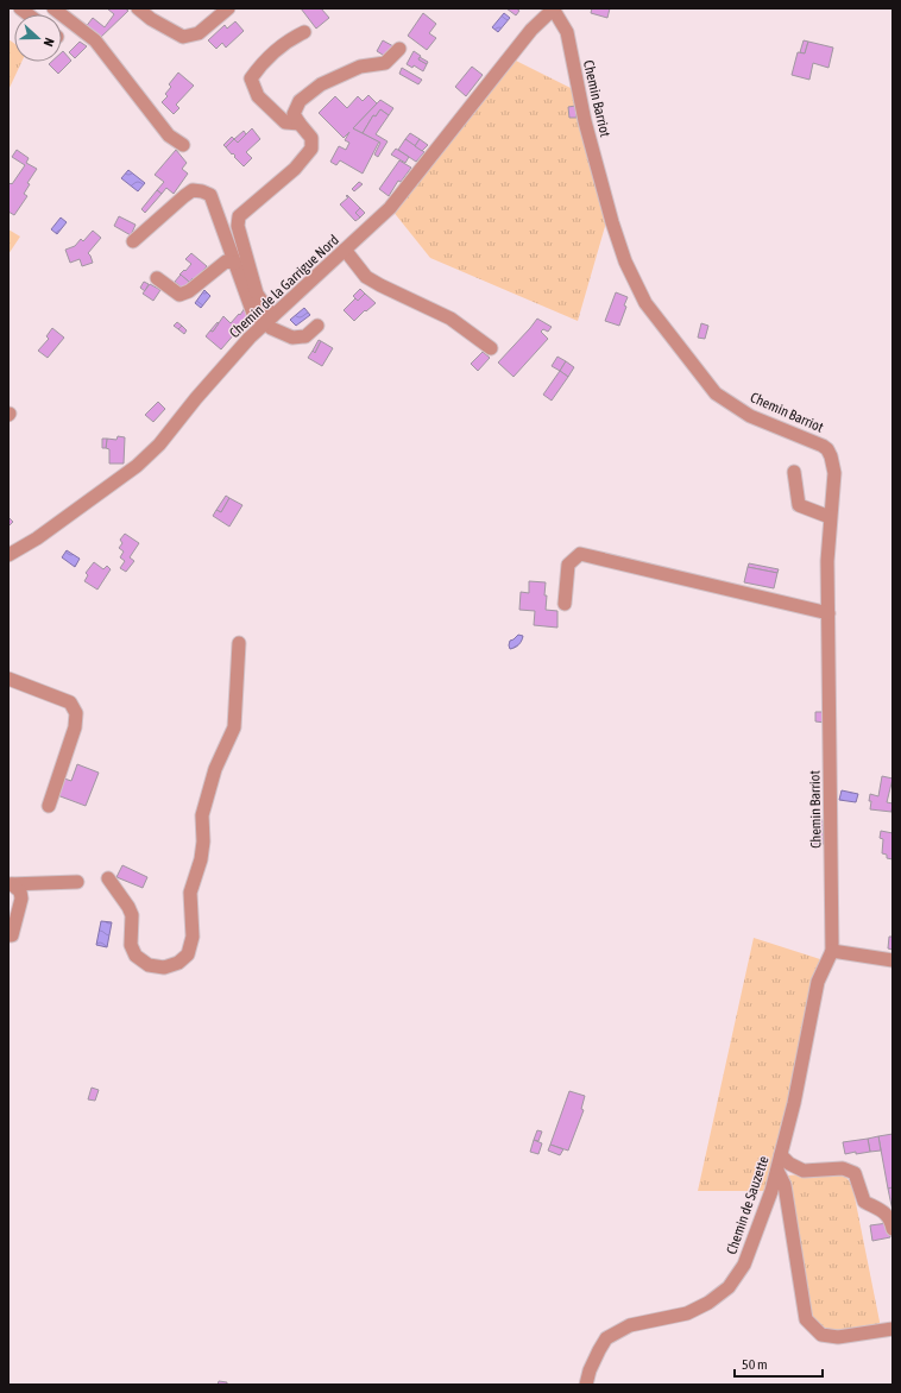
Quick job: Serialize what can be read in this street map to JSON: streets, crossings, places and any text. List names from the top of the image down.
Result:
{
  "streets": {
    "street": ["Chemin Barriot", "Chemin de la Garrigue Nord", "Chemin de Sauzette"]
  },
  "crossings": [
    ["Chemin Barriot", "Chemin de la Garrigue Nord"],
    ["Chemin Barriot", "Chemin de Sauzette"]
  ],
  "scale_bar": "50 m",
  "north": "right"
}
